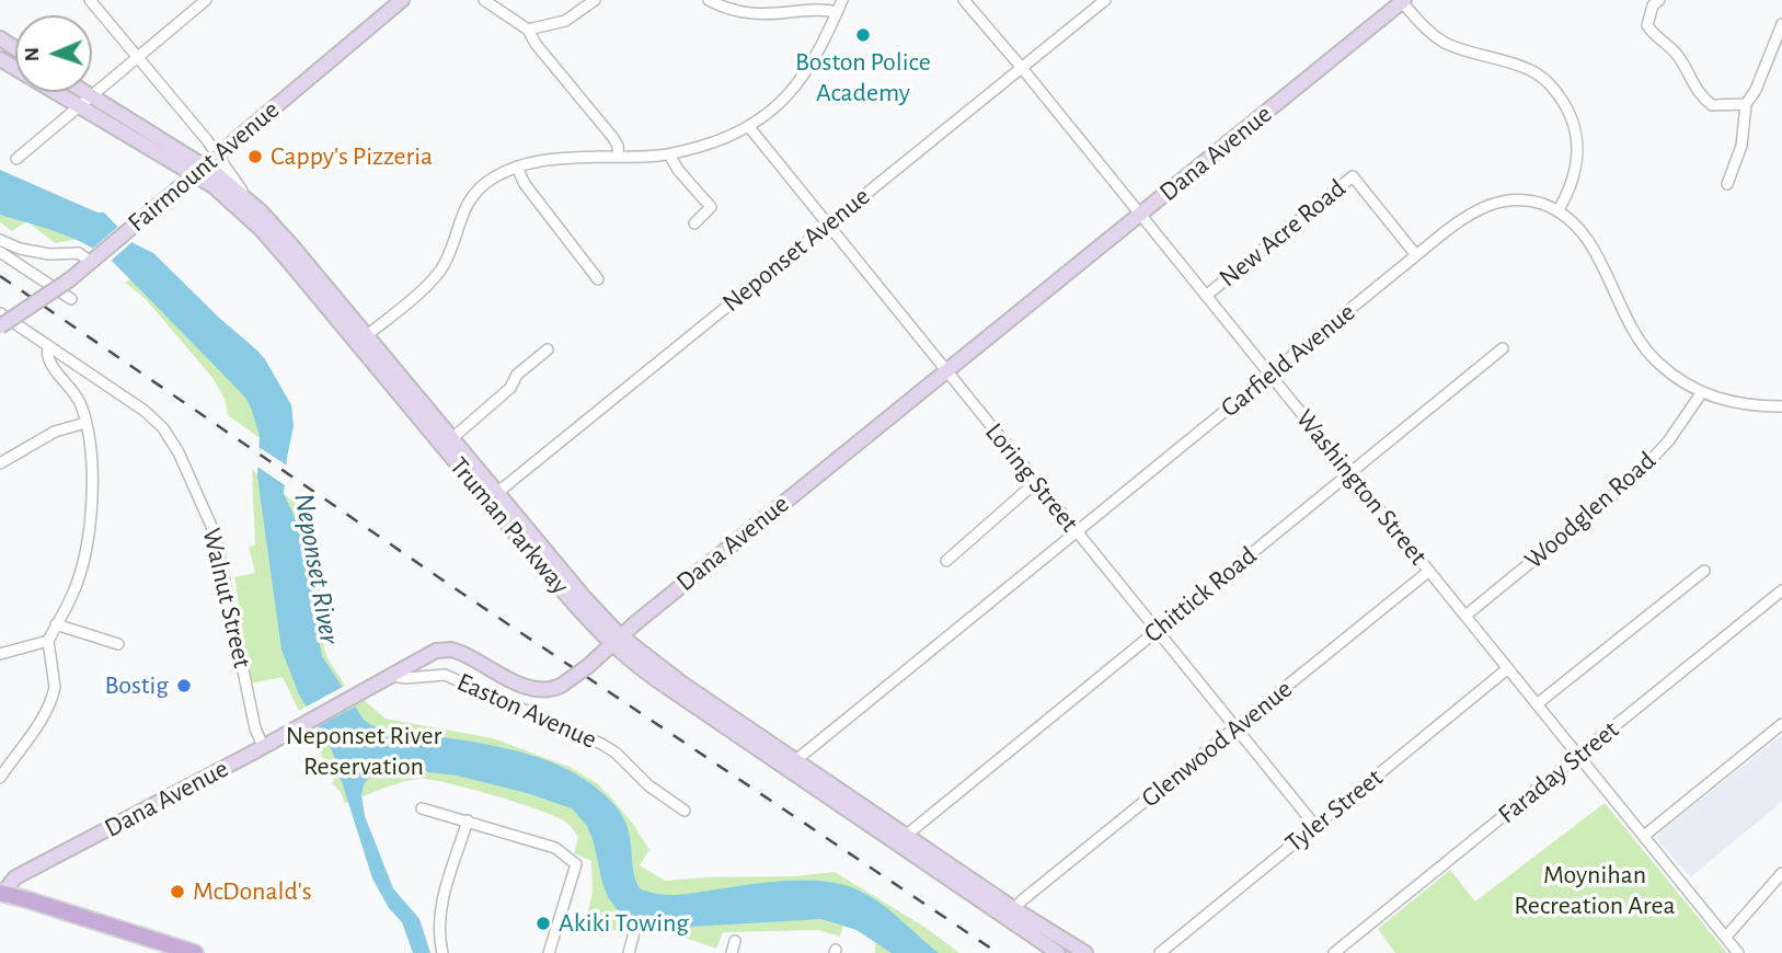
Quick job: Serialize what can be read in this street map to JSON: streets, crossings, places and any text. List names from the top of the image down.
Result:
{
  "streets": {
    "main road": ["Dana Avenue", "Fairmount Avenue", "Truman Parkway"],
    "street": [
      "New Acre Road",
      "Neponset Avenue",
      "Garfield Avenue",
      "Loring Street",
      "Washington Street",
      "Woodglen Road",
      "Chittick Road",
      "Walnut Street",
      "Easton Avenue",
      "Glenwood Avenue",
      "Faraday Street",
      "Tyler Street"
    ]
  },
  "crossings": [
    ["Dana Avenue", "Loring Street"],
    ["Dana Avenue", "Washington Street"],
    ["Dana Avenue", "Truman Parkway"],
    ["Dana Avenue", "Walnut Street"],
    ["Dana Avenue", "Easton Avenue"],
    ["Fairmount Avenue", "Truman Parkway"],
    ["New Acre Road", "Garfield Avenue"],
    ["New Acre Road", "Washington Street"],
    ["Neponset Avenue", "Loring Street"],
    ["Neponset Avenue", "Washington Street"],
    ["Neponset Avenue", "Truman Parkway"],
    ["Garfield Avenue", "Loring Street"],
    ["Garfield Avenue", "Washington Street"],
    ["Garfield Avenue", "Woodglen Road"],
    ["Garfield Avenue", "Truman Parkway"],
    ["Loring Street", "Chittick Road"],
    ["Loring Street", "Glenwood Avenue"],
    ["Loring Street", "Tyler Street"],
    ["Washington Street", "Woodglen Road"],
    ["Washington Street", "Chittick Road"],
    ["Washington Street", "Glenwood Avenue"],
    ["Washington Street", "Faraday Street"],
    ["Washington Street", "Tyler Street"],
    ["Truman Parkway", "Chittick Road"],
    ["Truman Parkway", "Glenwood Avenue"]
  ],
  "water": ["Neponset River"],
  "parks": ["Neponset River Reservation", "Moynihan Recreation Area"],
  "places": [
    "Boston Police Academy",
    "Cappy's Pizzeria",
    "Bostig",
    "McDonald's",
    "Akiki Towing"
  ],
  "north": "left"
}
